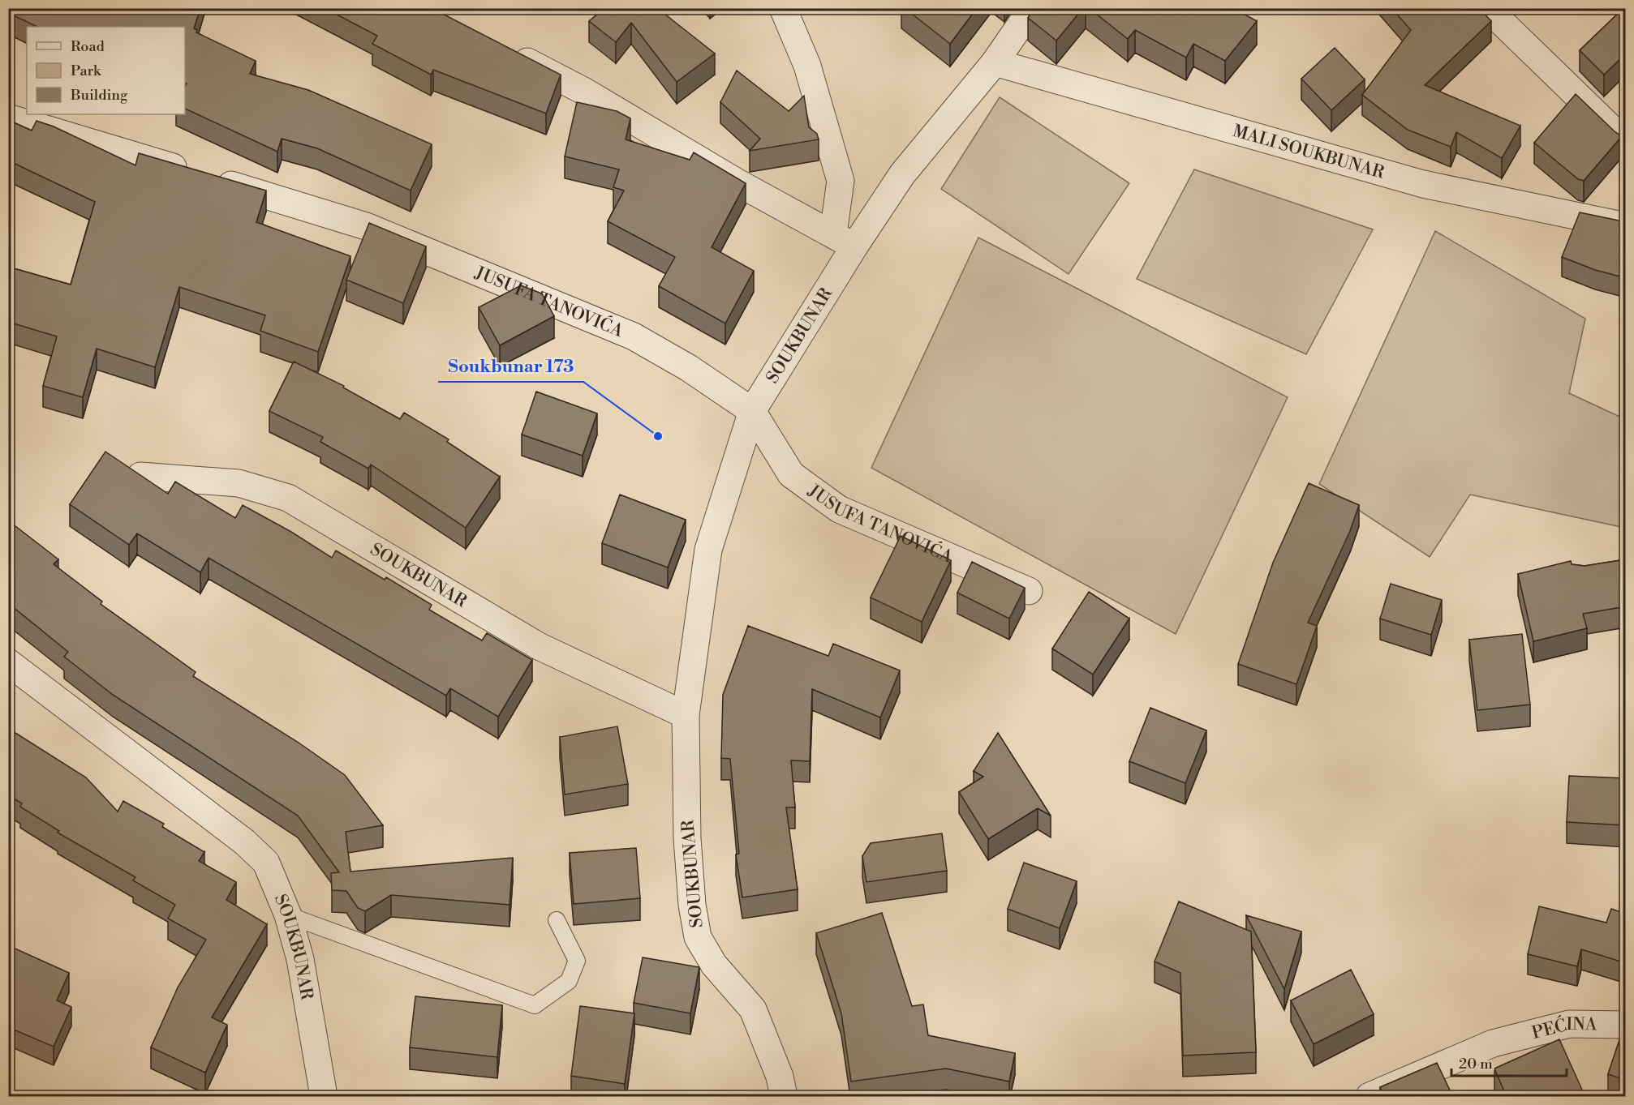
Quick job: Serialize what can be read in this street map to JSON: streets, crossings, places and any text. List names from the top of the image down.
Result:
{
  "streets": {
    "street": [
      "MALI SOUKBUNAR",
      "JUSUFA TANOVIĆA",
      "SOUKBUNAR",
      "PEĆINA"
    ]
  },
  "crossings": [
    ["MALI SOUKBUNAR", "SOUKBUNAR"],
    ["JUSUFA TANOVIĆA", "SOUKBUNAR"]
  ],
  "places": ["Soukbunar 173"],
  "legend": ["Road", "Park", "Building"],
  "scale_bar": "20 m"
}
